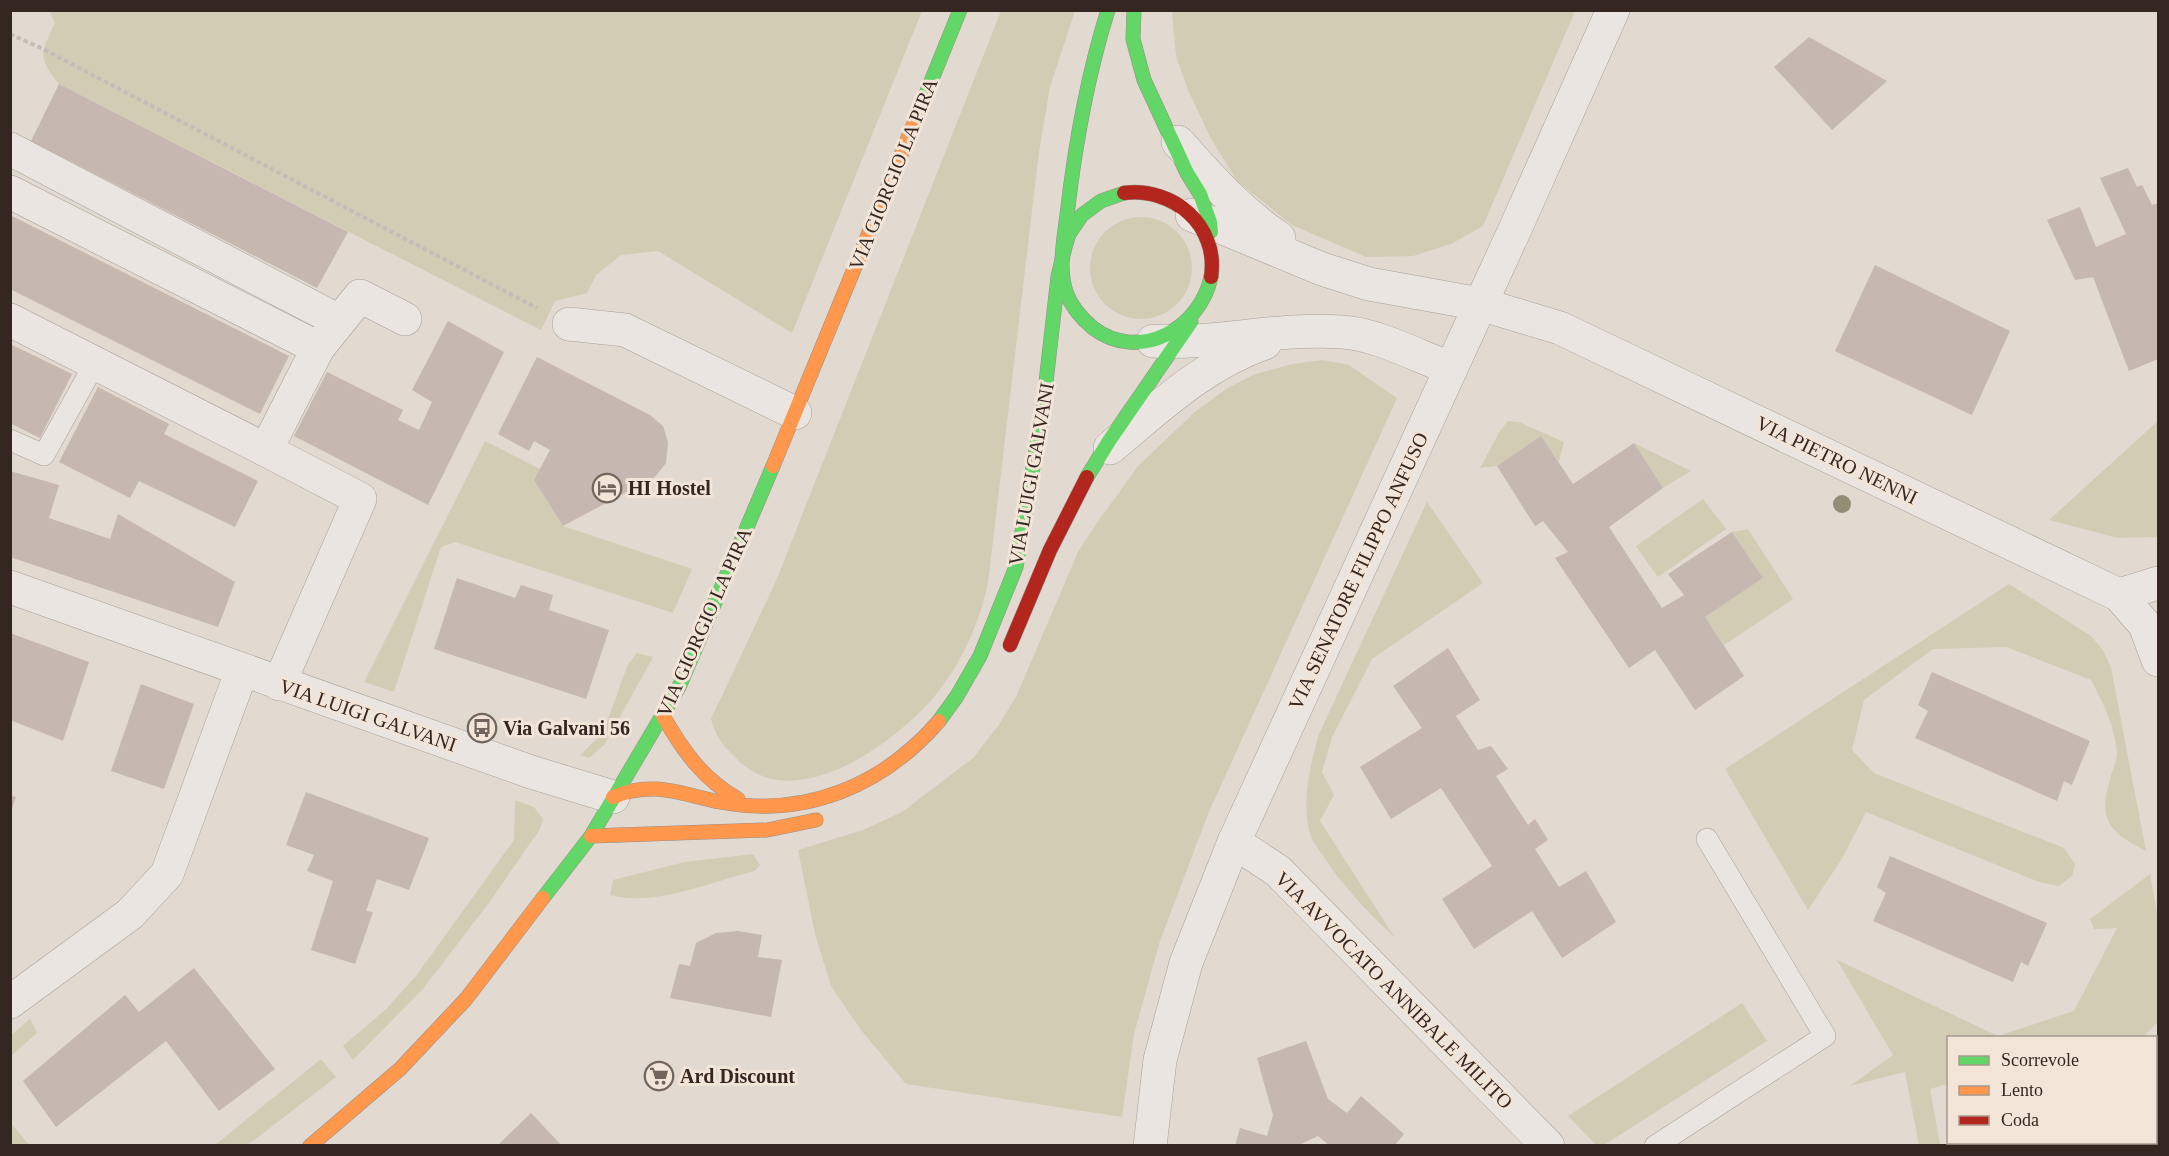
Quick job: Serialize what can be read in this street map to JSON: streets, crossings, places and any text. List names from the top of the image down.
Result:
{
  "streets": {
    "main road": ["VIA GIORGIO LA PIRA", "VIA LUIGI GALVANI"],
    "street": ["VIA PIETRO NENNI", "VIA SENATORE FILIPPO ANFUSO", "VIA AVVOCATO ANNIBALE MILITO"]
  },
  "crossings": [
    ["VIA GIORGIO LA PIRA", "VIA LUIGI GALVANI"],
    ["VIA PIETRO NENNI", "VIA SENATORE FILIPPO ANFUSO"],
    ["VIA SENATORE FILIPPO ANFUSO", "VIA AVVOCATO ANNIBALE MILITO"]
  ],
  "places": {
    "hotel": ["HI Hostel"],
    "bus stop": ["Via Galvani 56"],
    "supermarket": ["Ard Discount"]
  },
  "legend": ["Scorrevole", "Lento", "Coda"]
}
